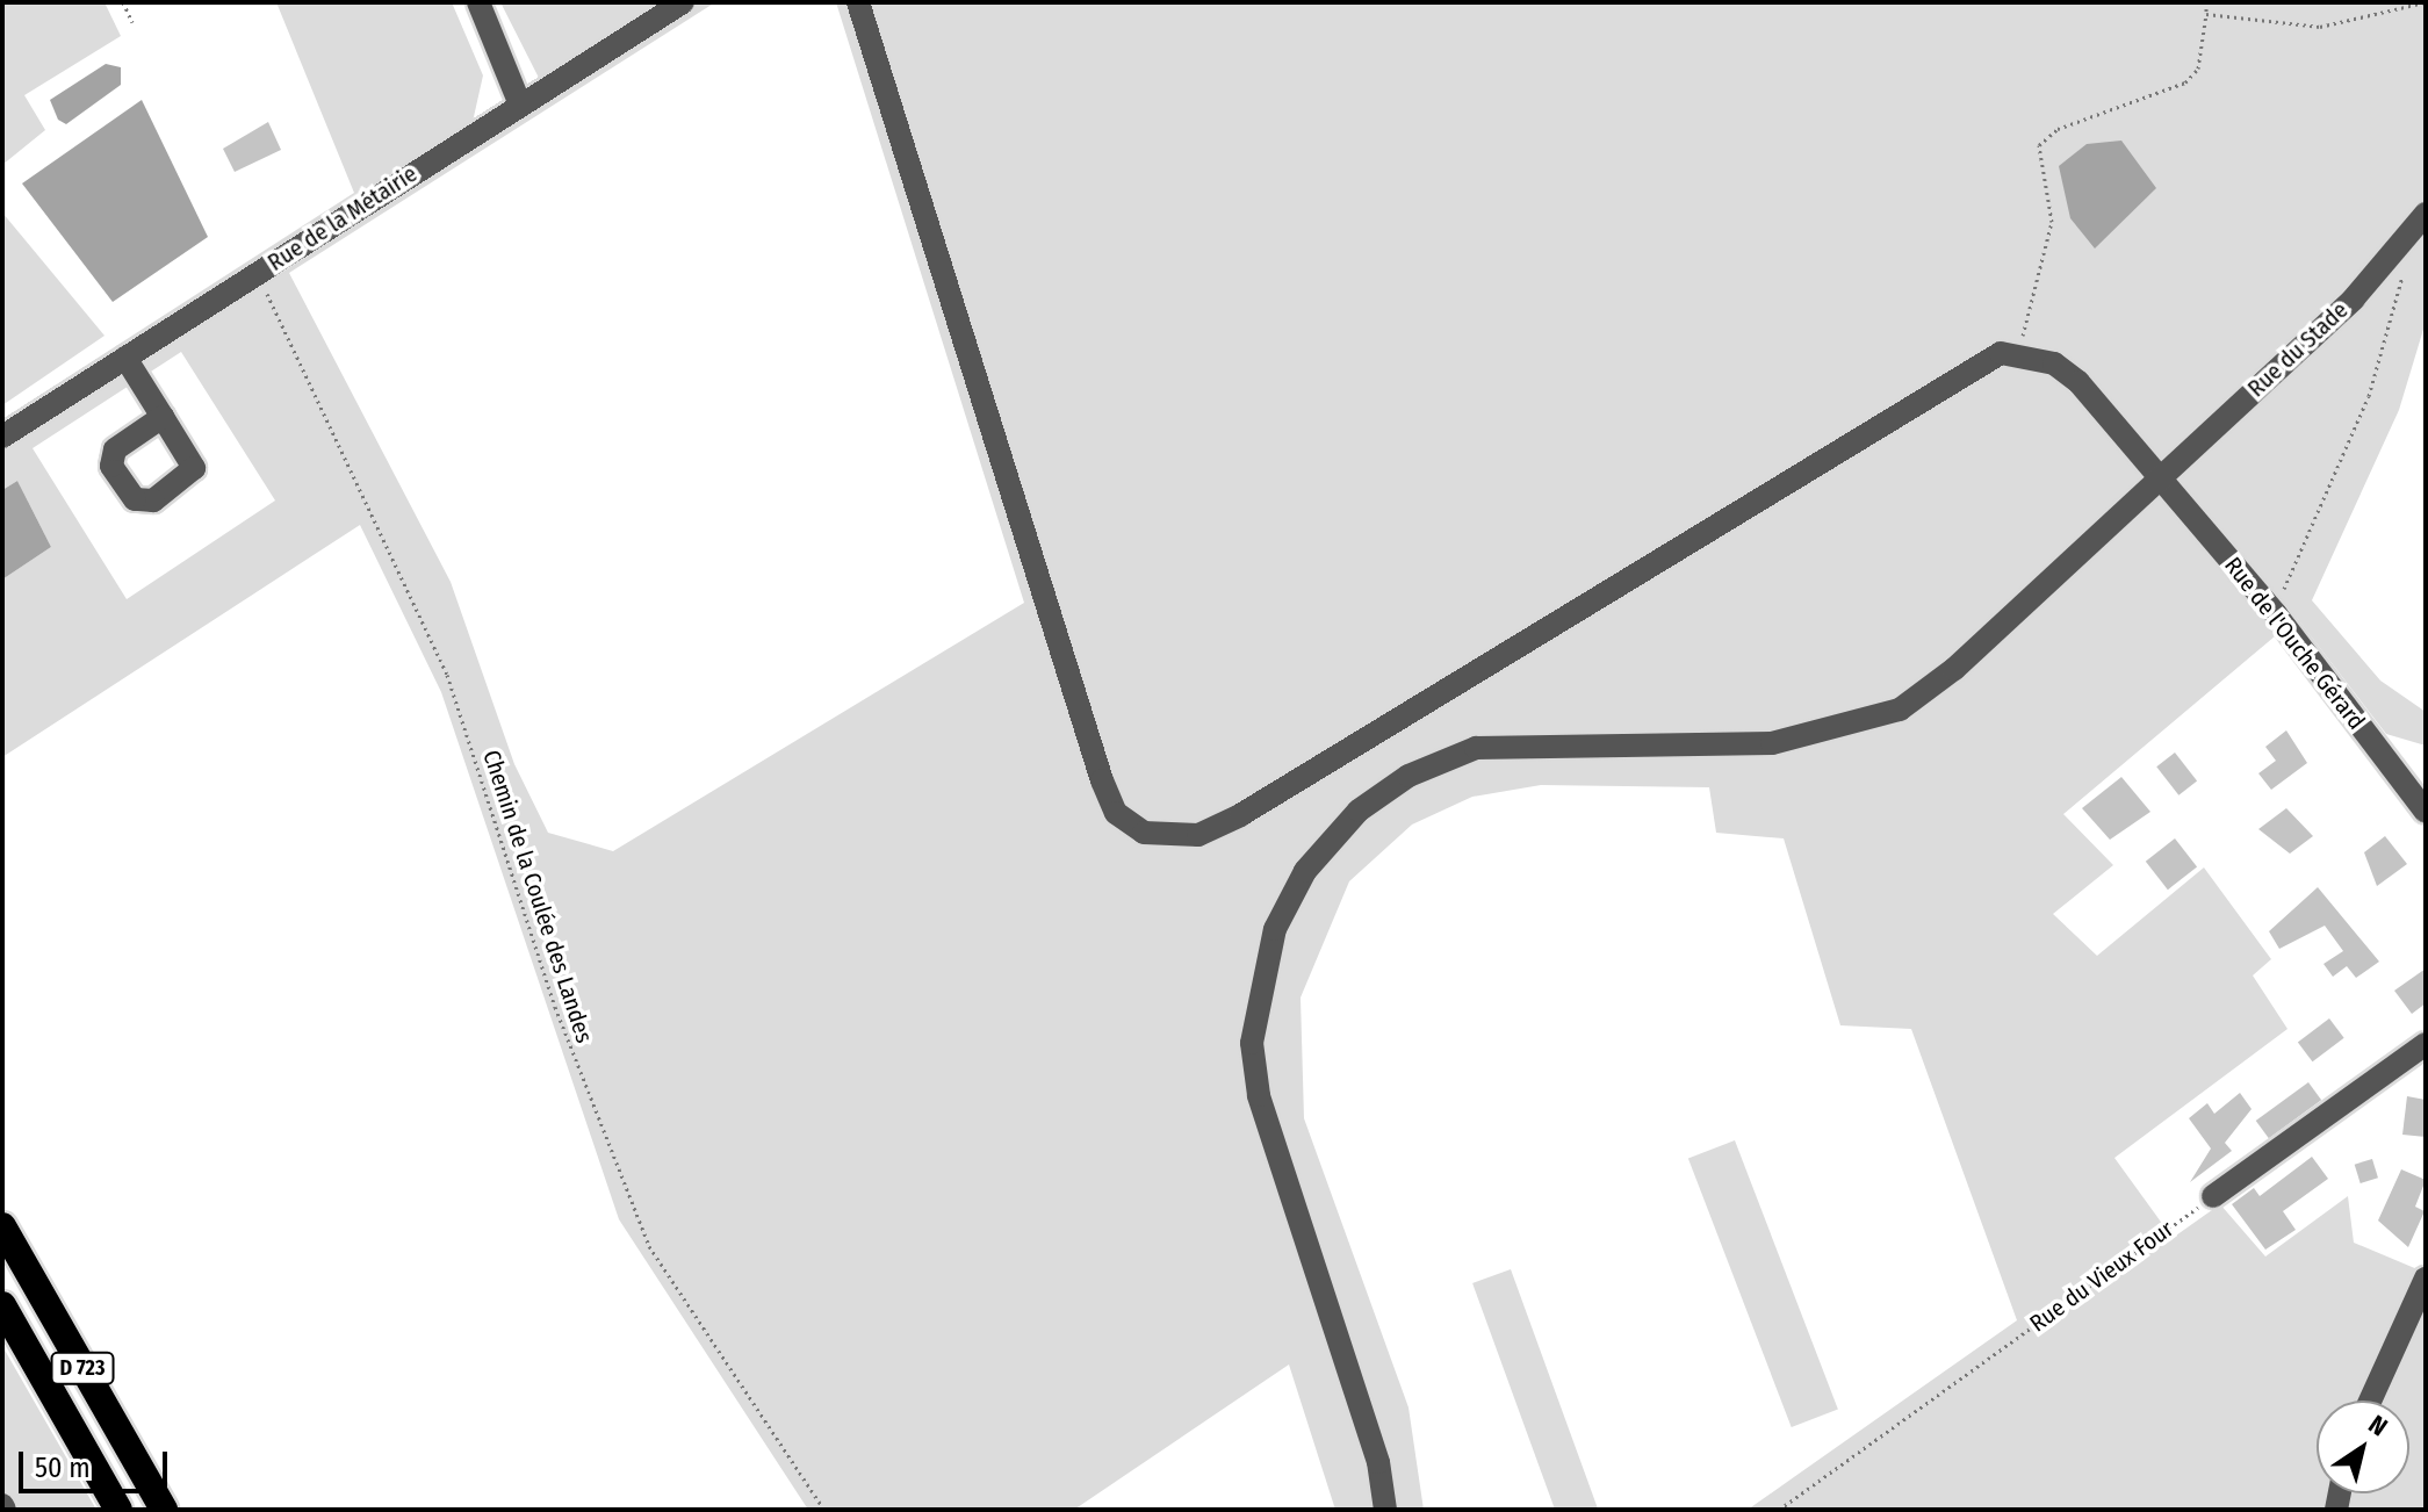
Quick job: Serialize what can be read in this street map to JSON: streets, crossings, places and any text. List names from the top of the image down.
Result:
{
  "streets": {
    "highway": ["D 723"],
    "street": ["Rue de la Métairie", "Rue du Stade", "Rue de l'Ouche Gérard"],
    "path": ["Chemin de la Coulée des Landes", "Rue du Vieux Four"]
  },
  "crossings": [
    ["Rue de la Métairie", "Chemin de la Coulée des Landes"],
    ["Rue du Stade", "Rue de l'Ouche Gérard"]
  ],
  "scale_bar": "50 m",
  "north": "top right"
}
